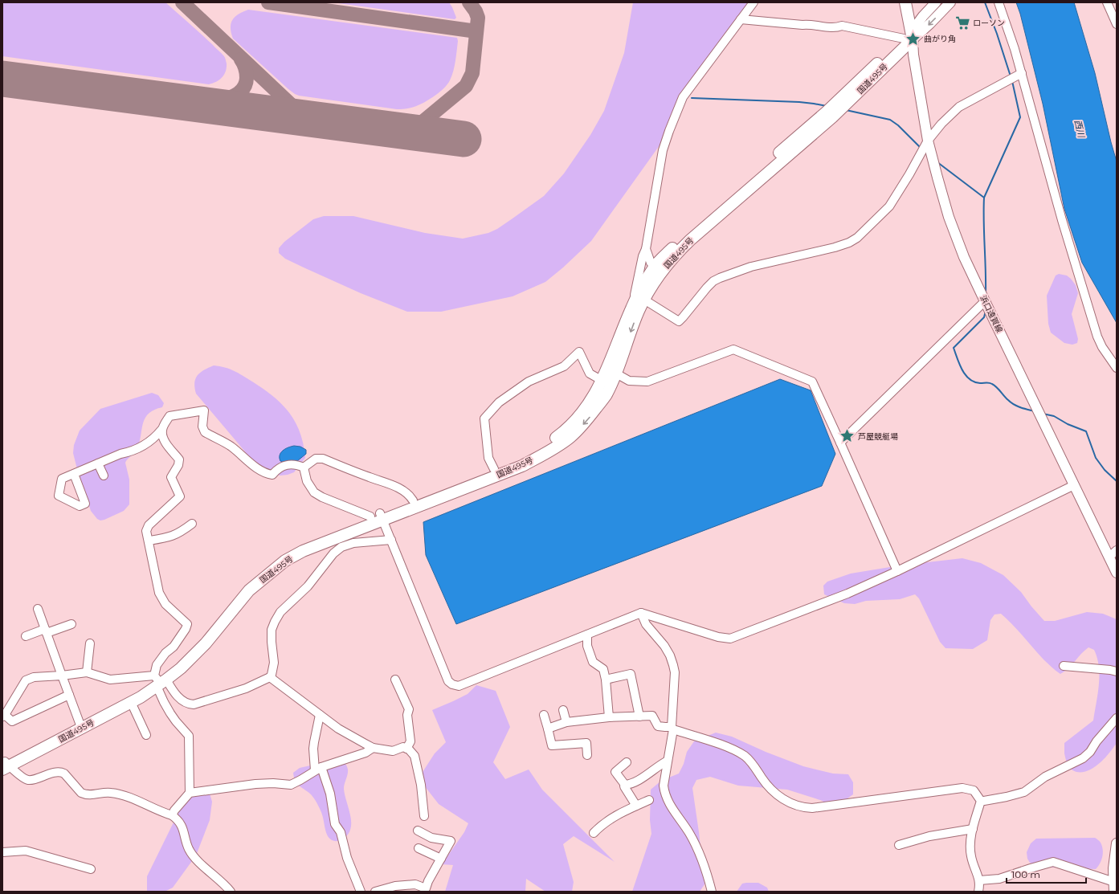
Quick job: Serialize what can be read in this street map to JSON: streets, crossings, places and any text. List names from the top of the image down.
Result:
{
  "streets": {
    "highway": ["国道495号"],
    "main road": ["浜口遠賀線"]
  },
  "crossings": [
    ["国道495号", "浜口遠賀線"]
  ],
  "water": ["西川"],
  "places": {
    "supermarket": ["ローソン"],
    "place": ["曲がり角", "芦屋競艇場"]
  },
  "scale_bar": "100 m"
}
